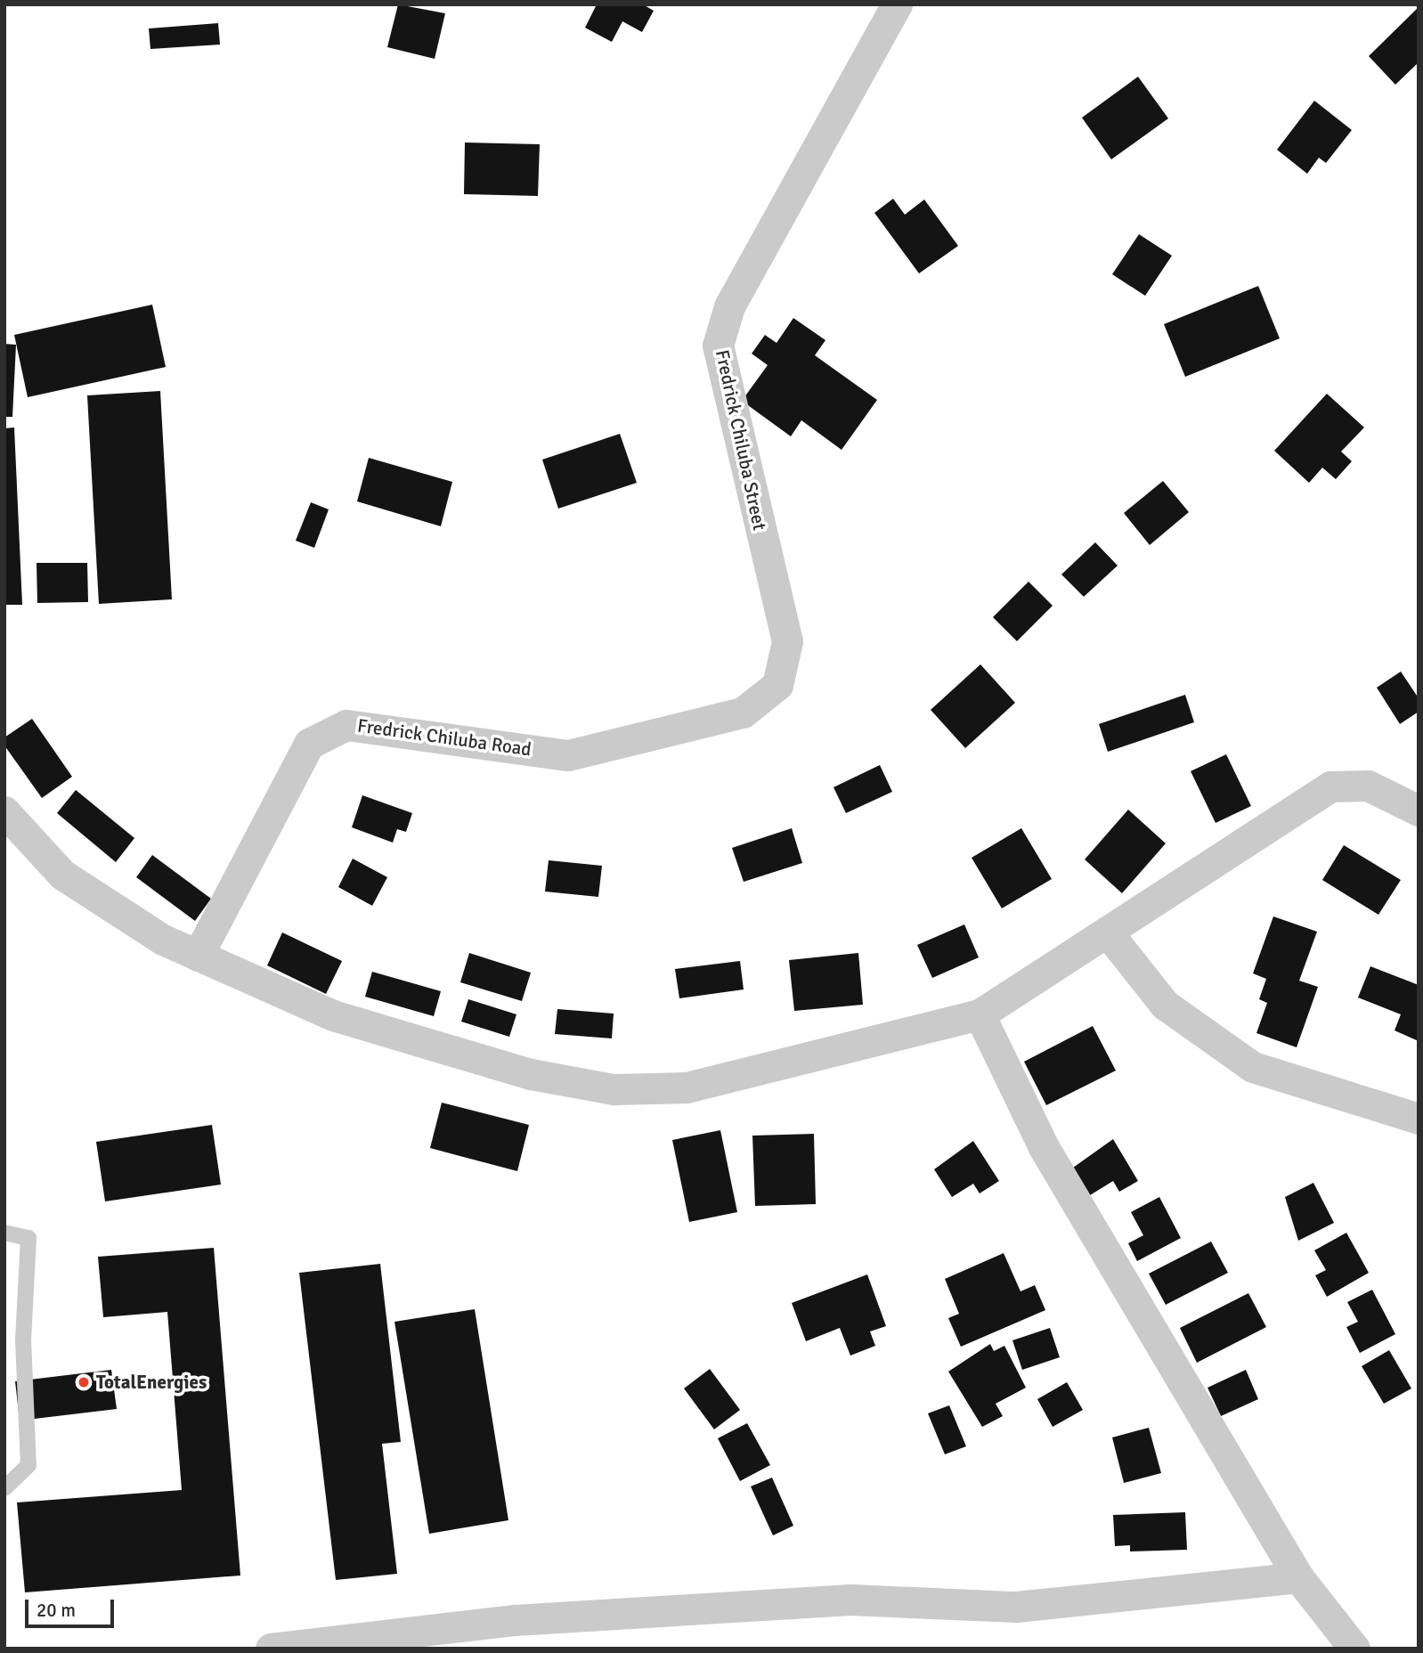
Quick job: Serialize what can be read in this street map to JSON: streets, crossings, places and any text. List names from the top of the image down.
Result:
{
  "streets": {
    "street": ["Fredrick Chiluba Street", "Fredrick Chiluba Road"]
  },
  "crossings": [
    ["Fredrick Chiluba Street", "Fredrick Chiluba Road"]
  ],
  "places": ["TotalEnergies"],
  "scale_bar": "20 m"
}
